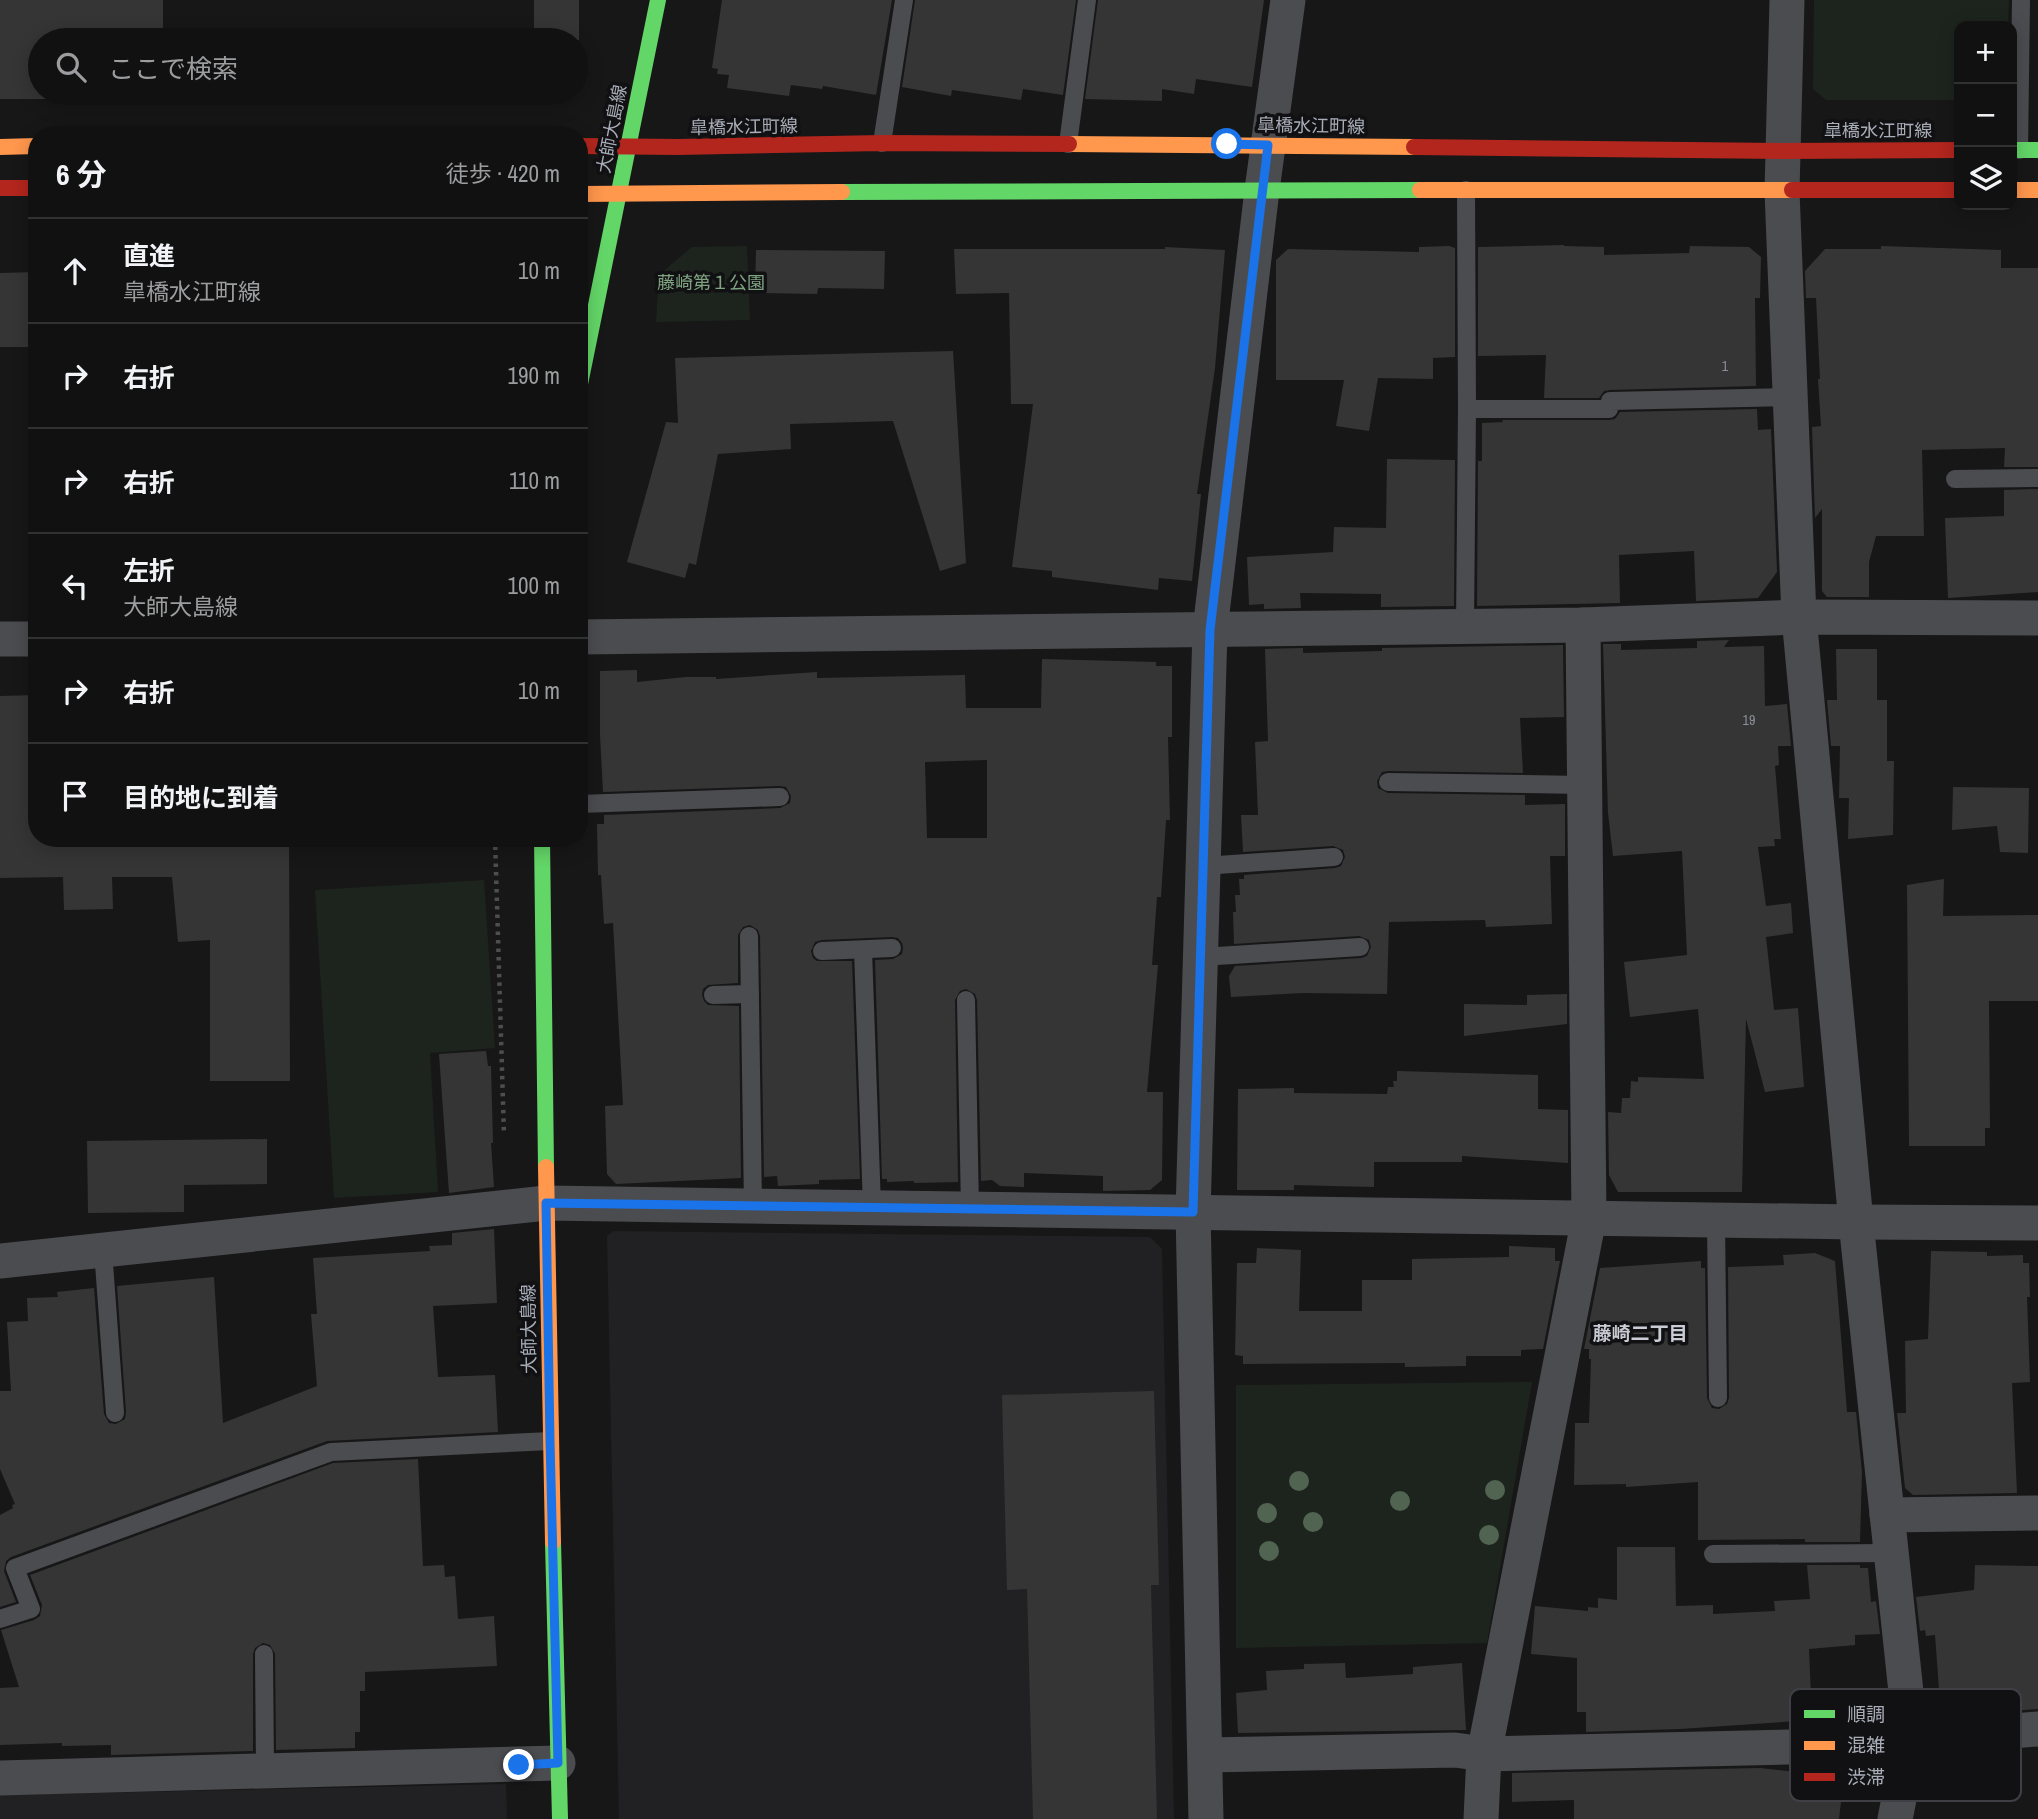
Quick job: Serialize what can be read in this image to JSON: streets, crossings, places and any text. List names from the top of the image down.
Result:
{
  "streets": {
    "street": ["皐橋水江町線", "大師大島線"]
  },
  "crossings": [
    ["皐橋水江町線", "大師大島線"]
  ],
  "districts": ["藤崎二丁目"],
  "parks": ["藤崎第１公園"],
  "house_numbers": ["1", "19"],
  "legend": ["順調", "混雑", "渋滞"],
  "page": {
    "map_buttons": ["+", "−"],
    "search": "ここで検索",
    "heading": ["6 分", "徒歩 · 420 m"],
    "list": [
      ["直進", "皐橋水江町線", "10 m"],
      ["右折", "190 m"],
      ["右折", "110 m"],
      ["左折", "大師大島線", "100 m"],
      ["右折", "10 m"],
      "目的地に到着"
    ]
  }
}
